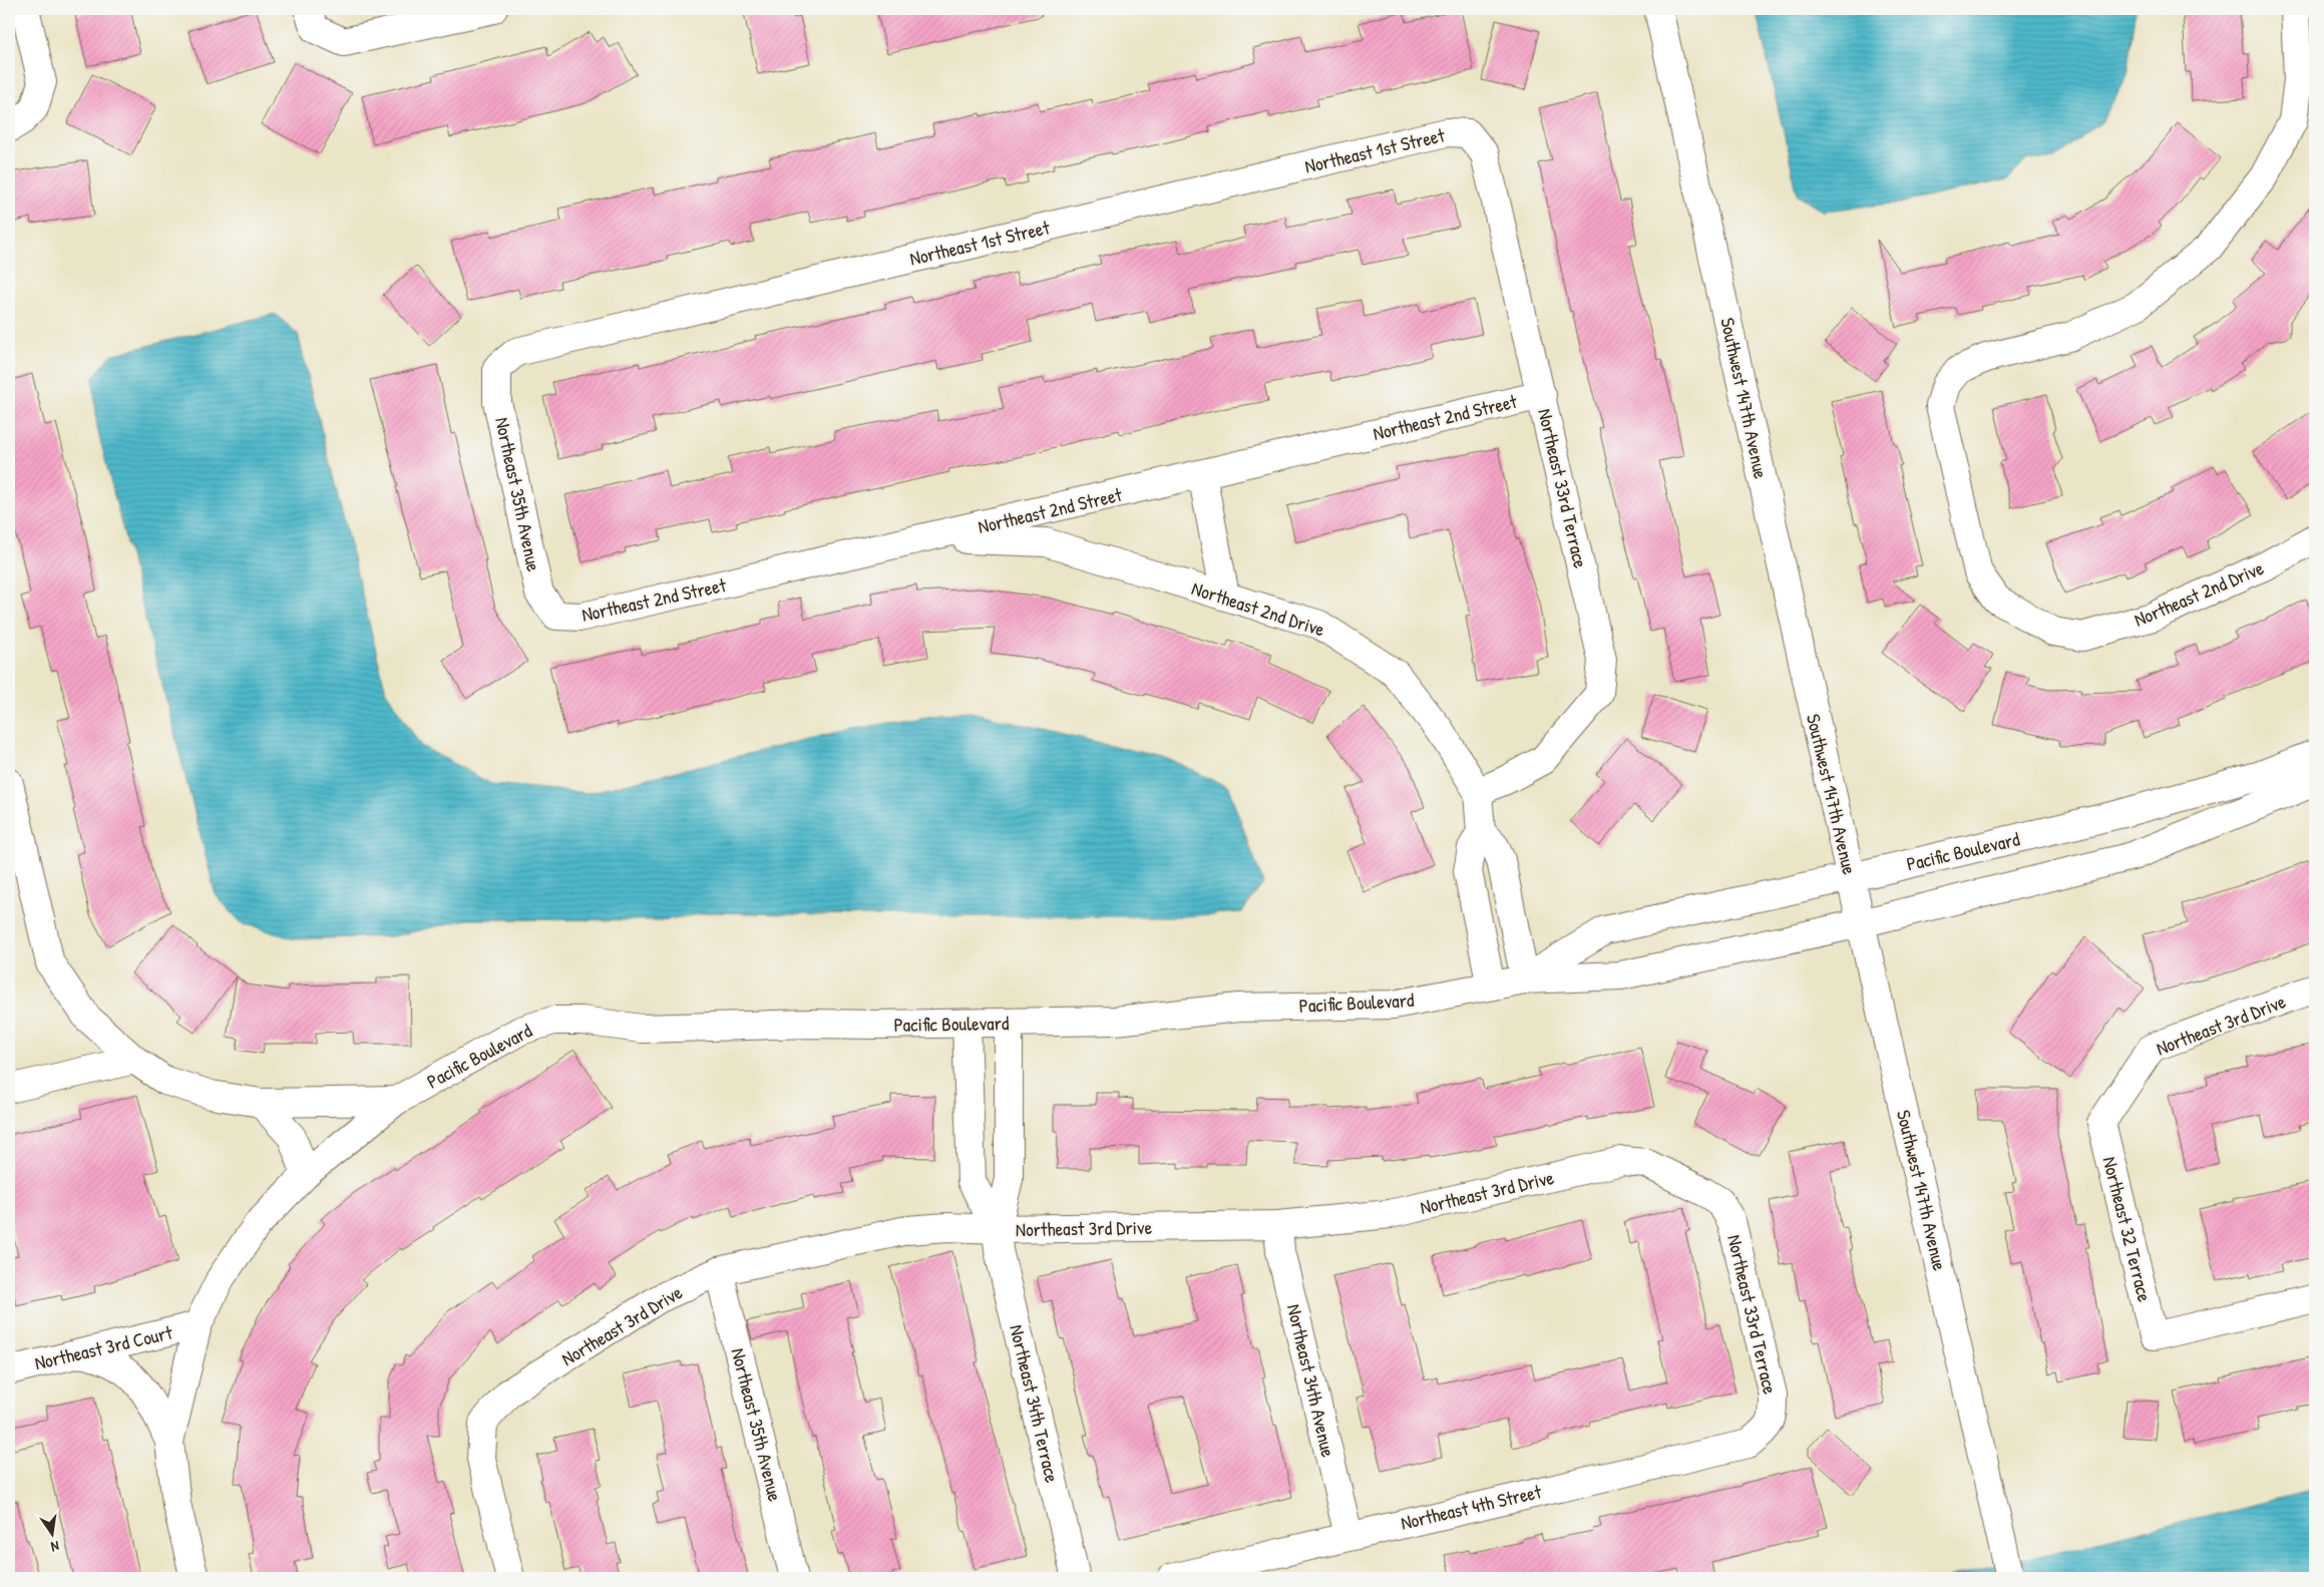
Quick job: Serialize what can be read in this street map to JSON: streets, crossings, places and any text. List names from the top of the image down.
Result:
{
  "streets": {
    "street": [
      "Northeast 1st Street",
      "Southwest 147th Avenue",
      "Northeast 2nd Street",
      "Northeast 33rd Terrace",
      "Northeast 35th Avenue",
      "Northeast 2nd Drive",
      "Pacific Boulevard",
      "Northeast 3rd Drive",
      "Northeast 32 Terrace",
      "Northeast 3rd Court",
      "Northeast 34th Avenue",
      "Northeast 34th Terrace",
      "Northeast 4th Street"
    ]
  },
  "crossings": [
    ["Northeast 1st Street", "Northeast 33rd Terrace"],
    ["Northeast 1st Street", "Northeast 35th Avenue"],
    ["Southwest 147th Avenue", "Pacific Boulevard"],
    ["Northeast 2nd Street", "Northeast 33rd Terrace"],
    ["Northeast 2nd Street", "Northeast 35th Avenue"],
    ["Northeast 2nd Street", "Northeast 2nd Drive"],
    ["Northeast 33rd Terrace", "Northeast 2nd Drive"],
    ["Northeast 33rd Terrace", "Northeast 3rd Drive"],
    ["Northeast 33rd Terrace", "Northeast 4th Street"],
    ["Northeast 35th Avenue", "Northeast 3rd Drive"],
    ["Northeast 2nd Drive", "Pacific Boulevard"],
    ["Pacific Boulevard", "Northeast 3rd Court"],
    ["Pacific Boulevard", "Northeast 34th Terrace"],
    ["Northeast 3rd Drive", "Northeast 32 Terrace"],
    ["Northeast 3rd Drive", "Northeast 34th Avenue"],
    ["Northeast 3rd Drive", "Northeast 34th Terrace"],
    ["Northeast 34th Avenue", "Northeast 4th Street"]
  ],
  "north": "bottom"
}
